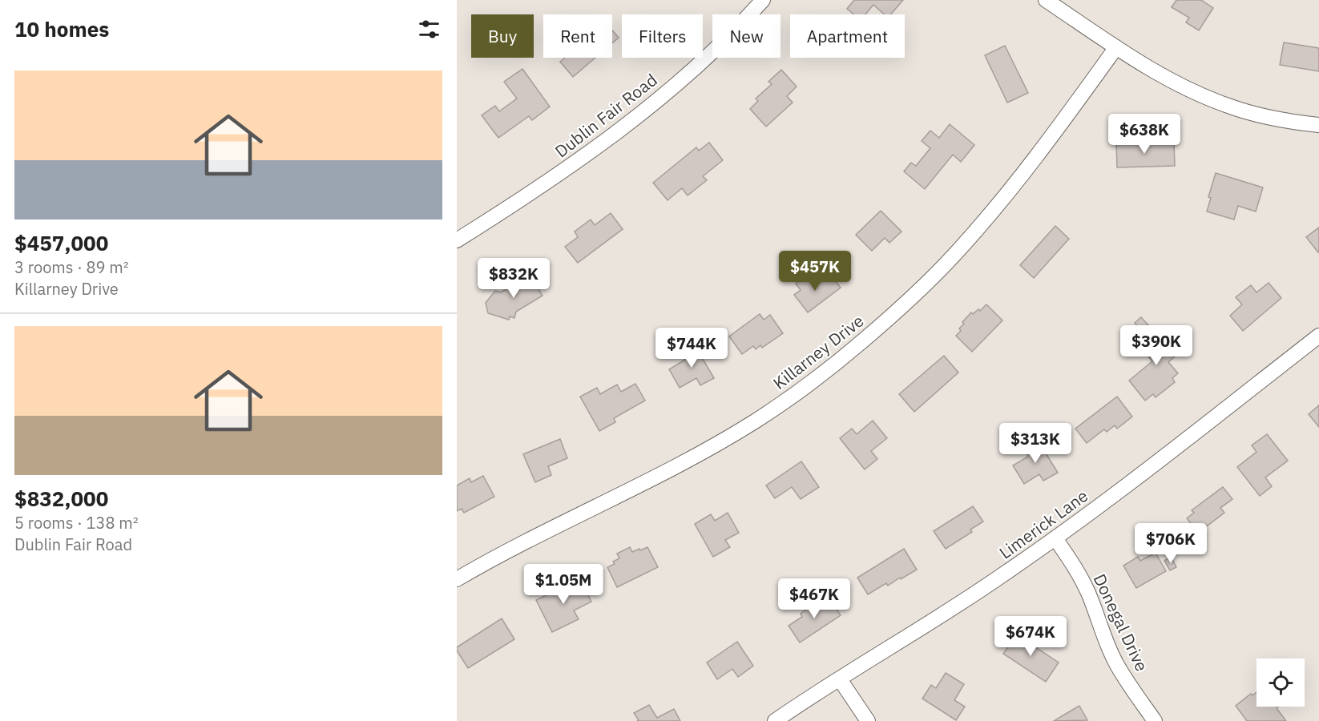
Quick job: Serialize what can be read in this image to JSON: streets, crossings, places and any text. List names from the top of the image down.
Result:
{
  "streets": {
    "street": [
      "Dublin Fair Road",
      "Killarney Drive",
      "Limerick Lane",
      "Donegal Drive"
    ]
  },
  "crossings": [
    ["Limerick Lane", "Donegal Drive"]
  ],
  "page": {
    "heading": "10 homes",
    "chip": [
      "Buy",
      "Rent",
      "Filters",
      "New",
      "Apartment"
    ],
    "list": [
      {
        "name": "$457,000",
        "note": "3 rooms · 89 m² · Killarney Drive"
      },
      {
        "name": "$832,000",
        "note": "5 rooms · 138 m² · Dublin Fair Road"
      }
    ],
    "price": [
      "$638K",
      "$457K",
      "$832K",
      "$390K",
      "$744K",
      "$313K",
      "$706K",
      "$1.05M",
      "$467K",
      "$674K"
    ]
  }
}
